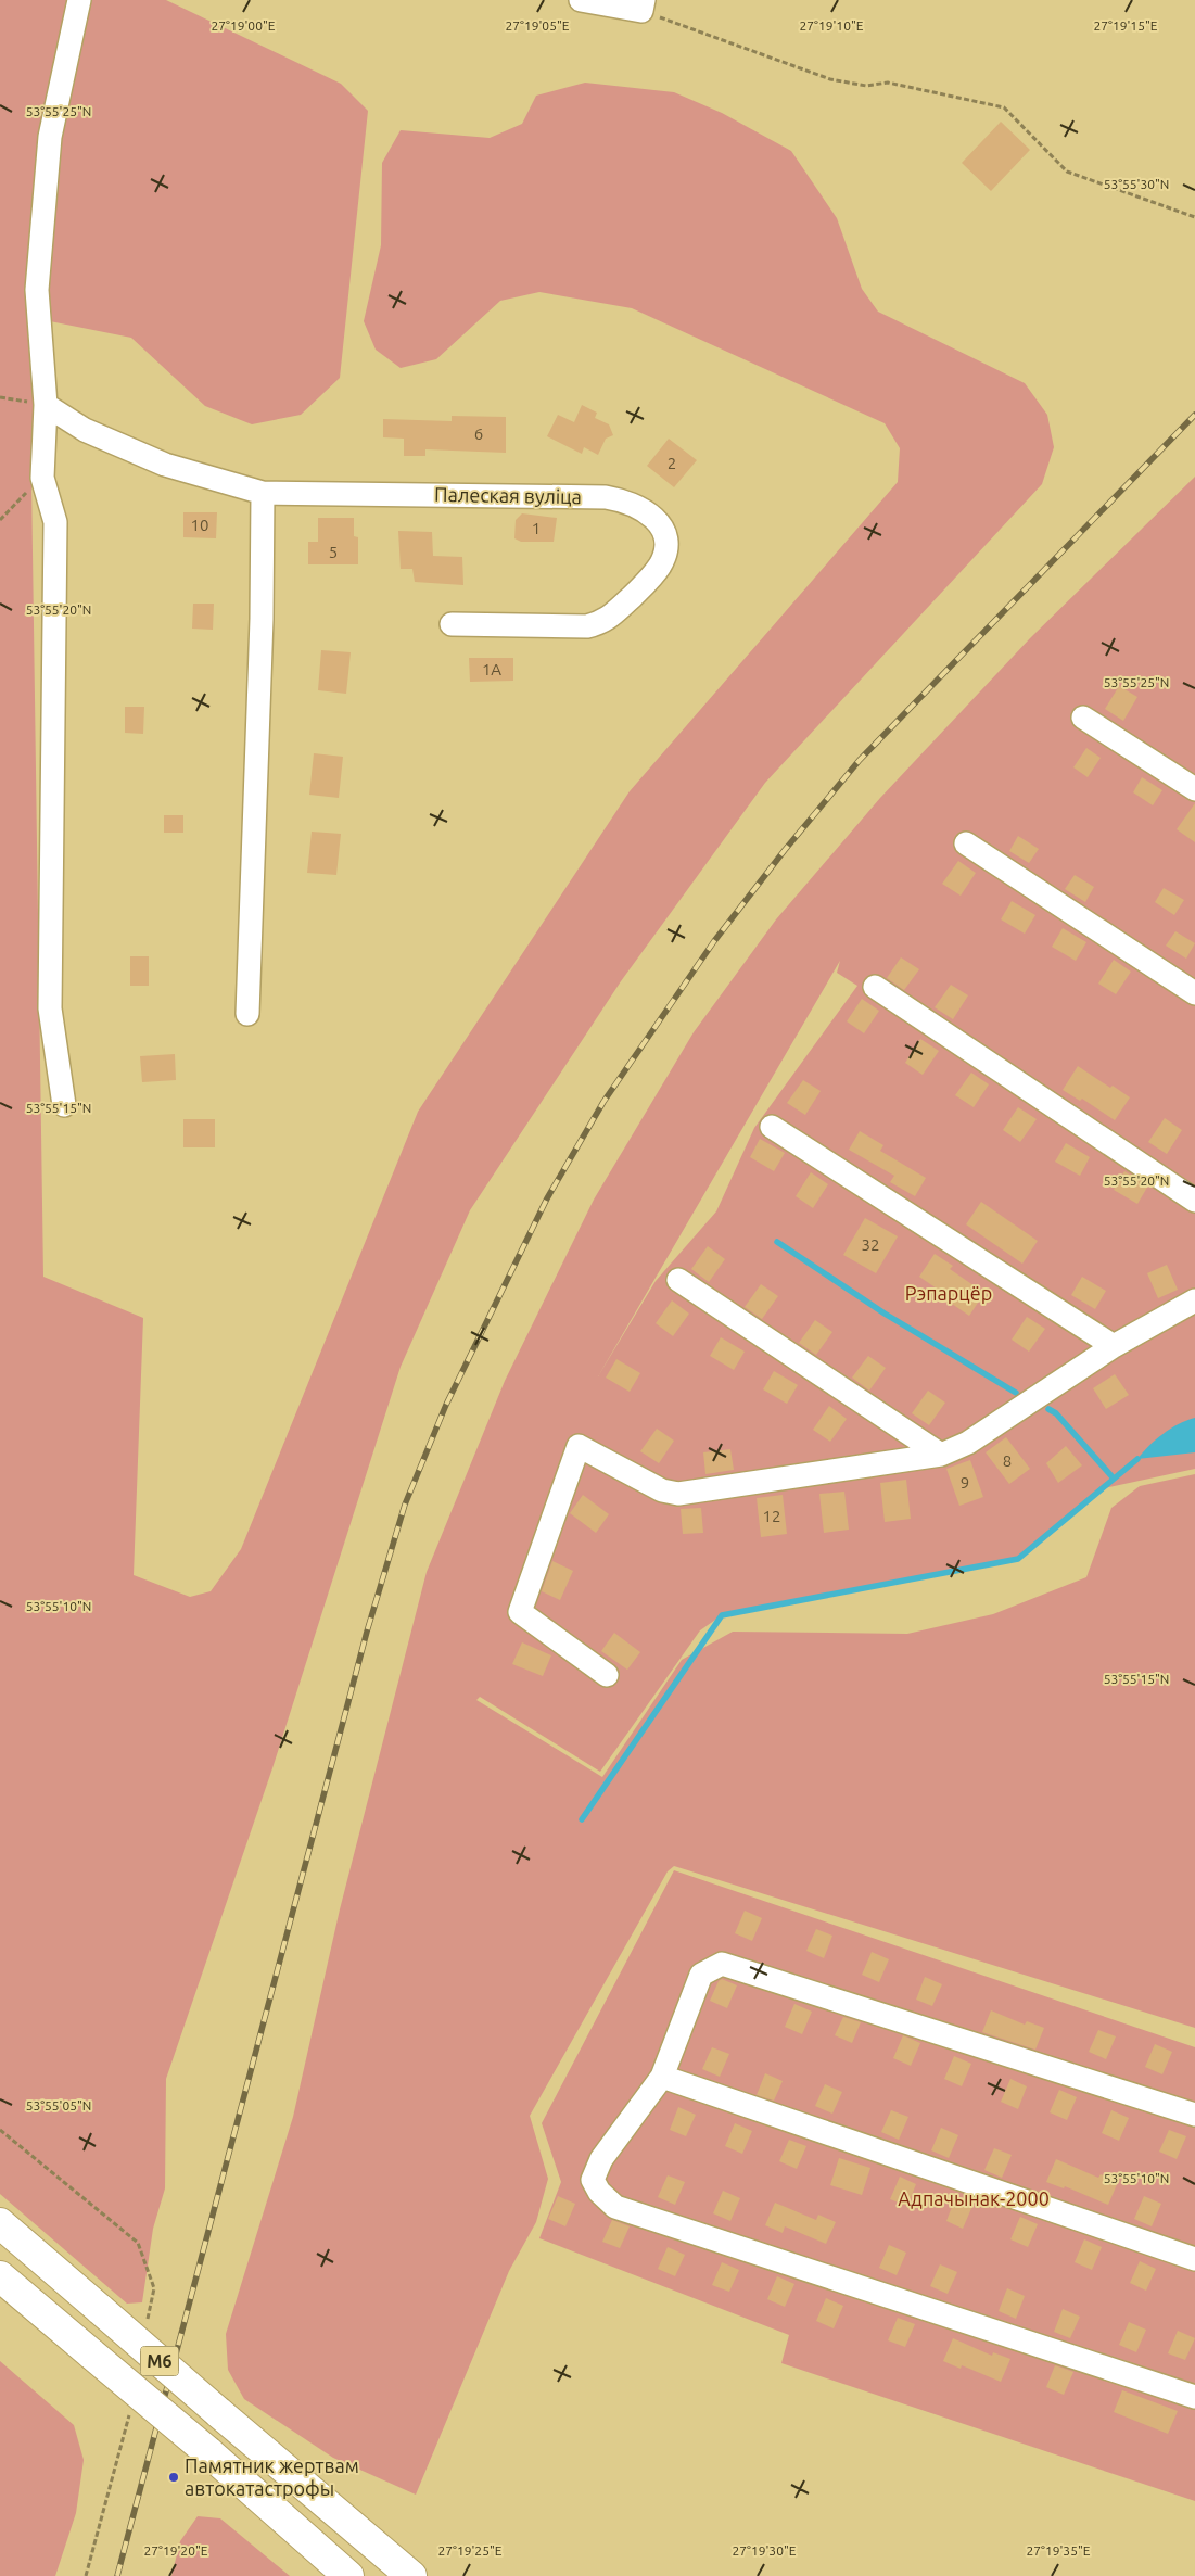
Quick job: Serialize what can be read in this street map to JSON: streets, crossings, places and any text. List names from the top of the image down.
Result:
{
  "streets": {
    "highway": ["М6"],
    "street": ["Палеская вуліца"]
  },
  "parks": ["Рэпарцёр", "Адпачынак-2000"],
  "places": ["Памятник жертвам автокатастрофы"],
  "house_numbers": [
    "6",
    "2",
    "10",
    "1",
    "5",
    "1A",
    "32",
    "8",
    "9",
    "12"
  ],
  "coordinates": [
    "27°19'00\"E",
    "27°19'05\"E",
    "27°19'10\"E",
    "27°19'15\"E",
    "53°55'25\"N",
    "53°55'30\"N",
    "53°55'20\"N",
    "53°55'15\"N",
    "53°55'10\"N",
    "53°55'05\"N",
    "27°19'20\"E",
    "27°19'25\"E",
    "27°19'30\"E",
    "27°19'35\"E"
  ]
}
